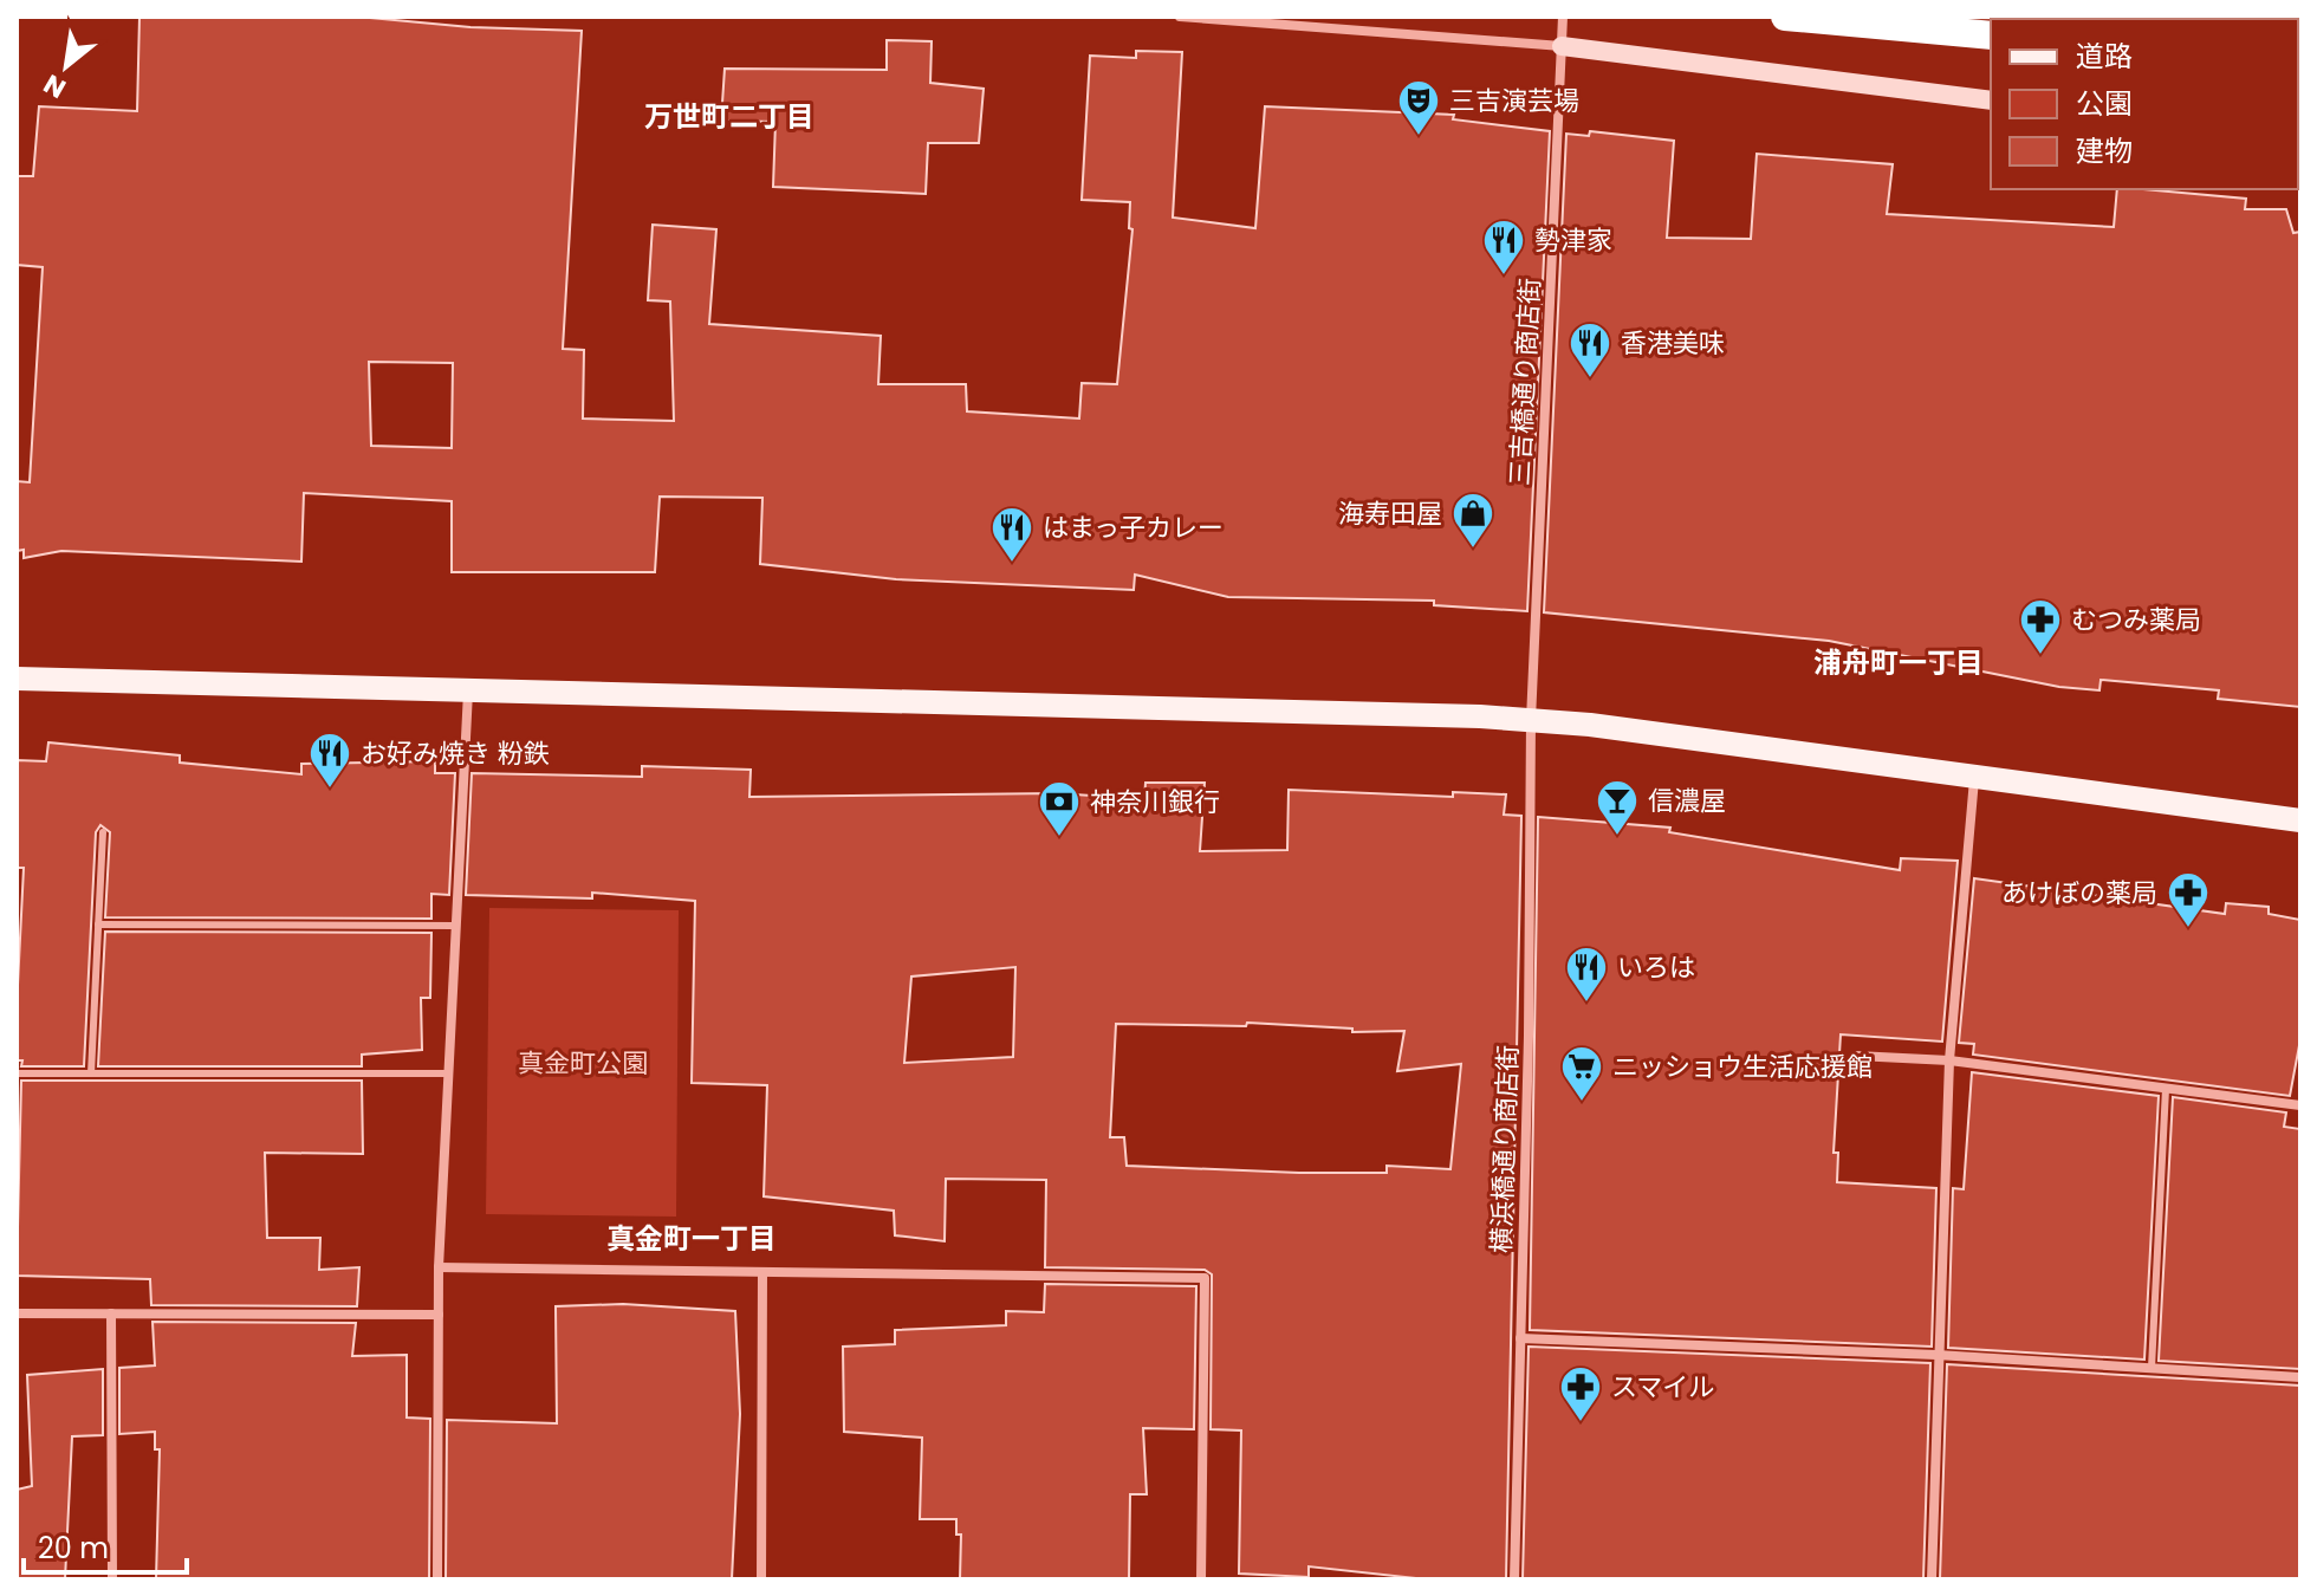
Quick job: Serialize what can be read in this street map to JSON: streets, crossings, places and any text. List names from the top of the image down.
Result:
{
  "streets": {
    "street": ["三吉橋通り商店街", "横浜橋通り商店街"]
  },
  "crossings": [
    ["三吉橋通り商店街", "横浜橋通り商店街"]
  ],
  "districts": ["万世町二丁目", "浦舟町一丁目", "真金町一丁目"],
  "parks": ["真金町公園"],
  "places": {
    "theatre": ["三吉演芸場"],
    "restaurant": [
      "勢津家",
      "香港美味",
      "はまっ子カレー",
      "お好み焼き 粉鉄",
      "いろは"
    ],
    "shop": ["海寿田屋"],
    "pharmacy": ["むつみ薬局", "あけぼの薬局", "スマイル"],
    "bar": ["信濃屋"],
    "bank": ["神奈川銀行"],
    "supermarket": ["ニッショウ生活応援館"]
  },
  "legend": ["道路", "公園", "建物"],
  "scale_bar": "20 m",
  "north": "bottom left"
}
